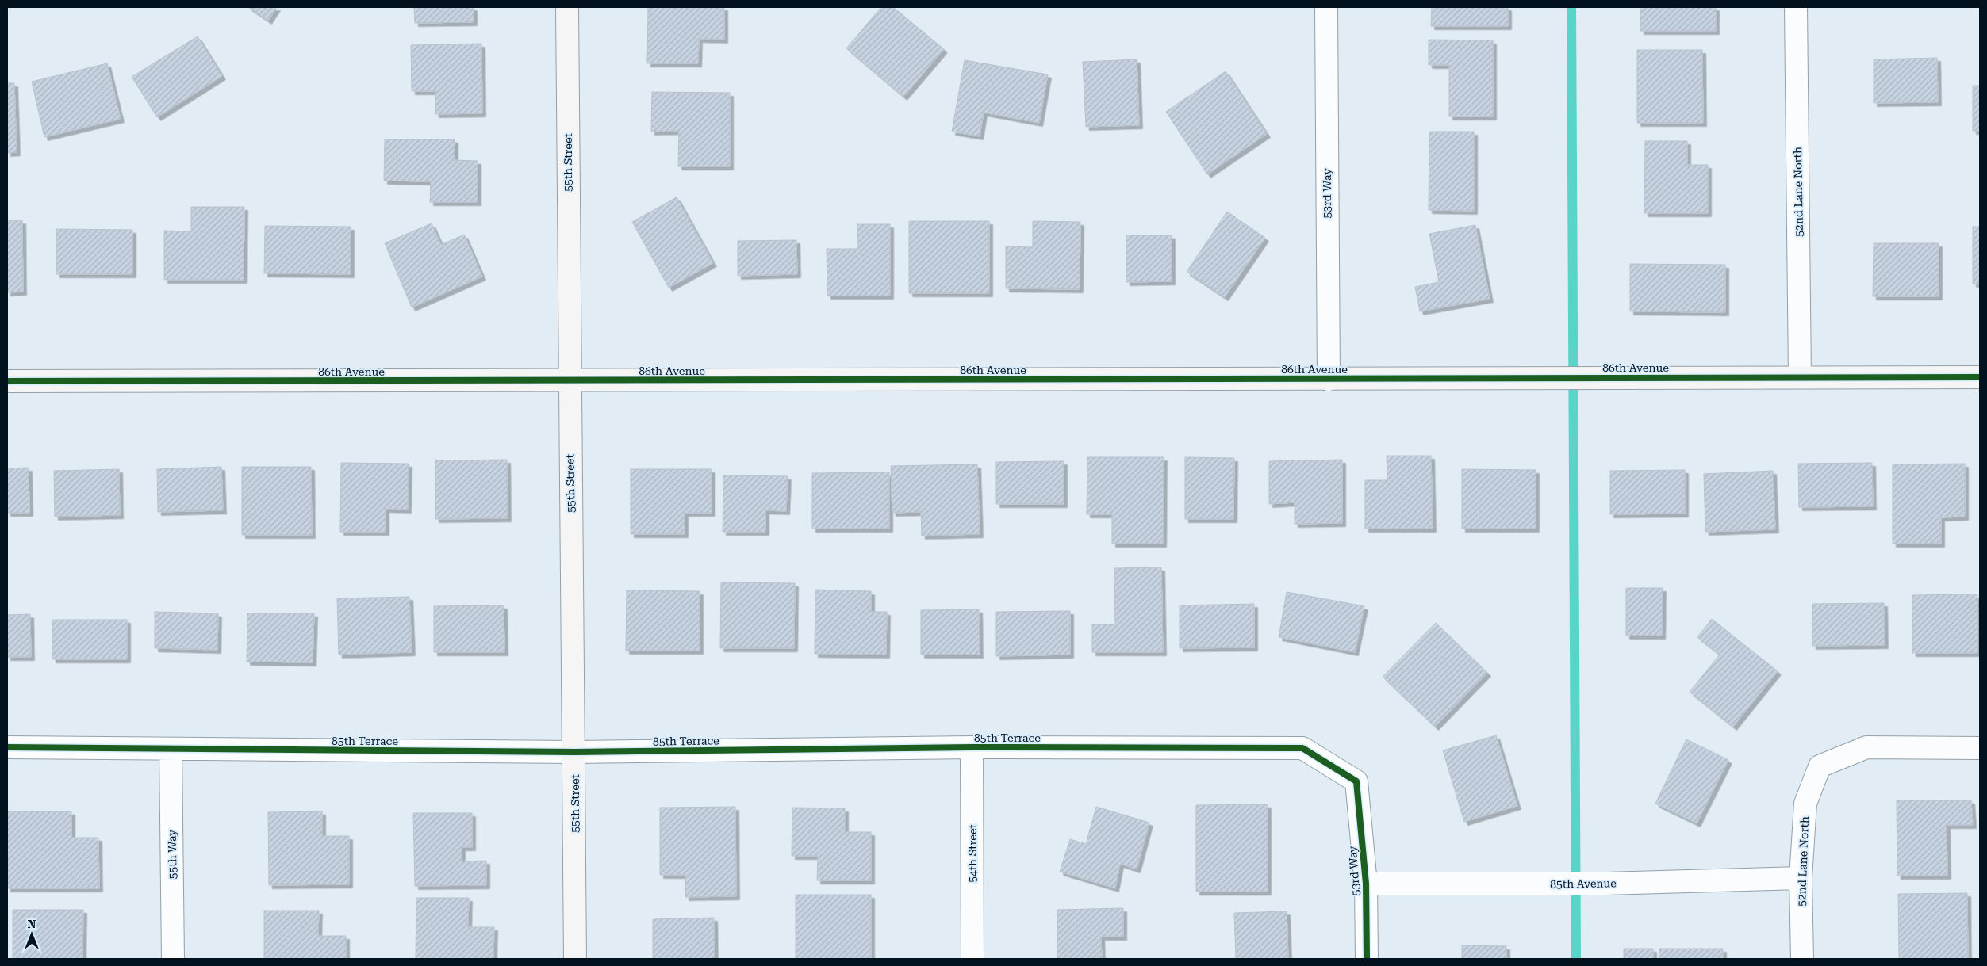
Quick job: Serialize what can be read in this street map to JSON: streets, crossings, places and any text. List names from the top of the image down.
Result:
{
  "streets": {
    "street": [
      "55th Street",
      "52nd Lane North",
      "53rd Way",
      "86th Avenue",
      "85th Terrace",
      "54th Street",
      "55th Way",
      "85th Avenue"
    ]
  },
  "crossings": [
    ["55th Street", "86th Avenue"],
    ["55th Street", "85th Terrace"],
    ["52nd Lane North", "86th Avenue"],
    ["52nd Lane North", "85th Avenue"],
    ["53rd Way", "86th Avenue"],
    ["53rd Way", "85th Terrace"],
    ["53rd Way", "85th Avenue"],
    ["85th Terrace", "54th Street"],
    ["85th Terrace", "55th Way"]
  ],
  "north": "top"
}
